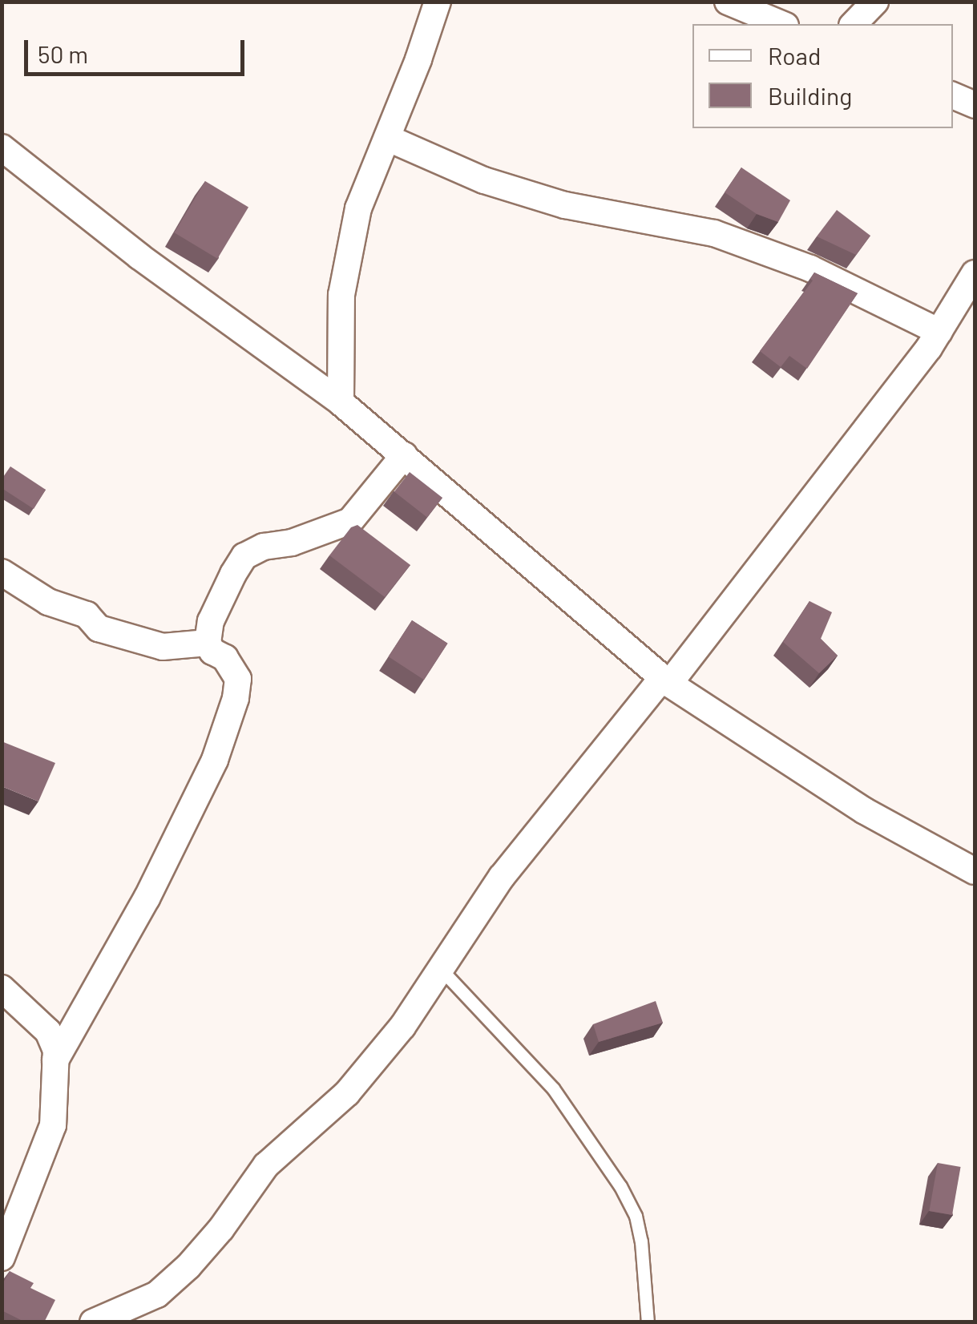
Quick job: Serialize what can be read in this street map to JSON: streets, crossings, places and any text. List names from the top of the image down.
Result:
{
  "legend": ["Road", "Building"],
  "scale_bar": "50 m"
}
